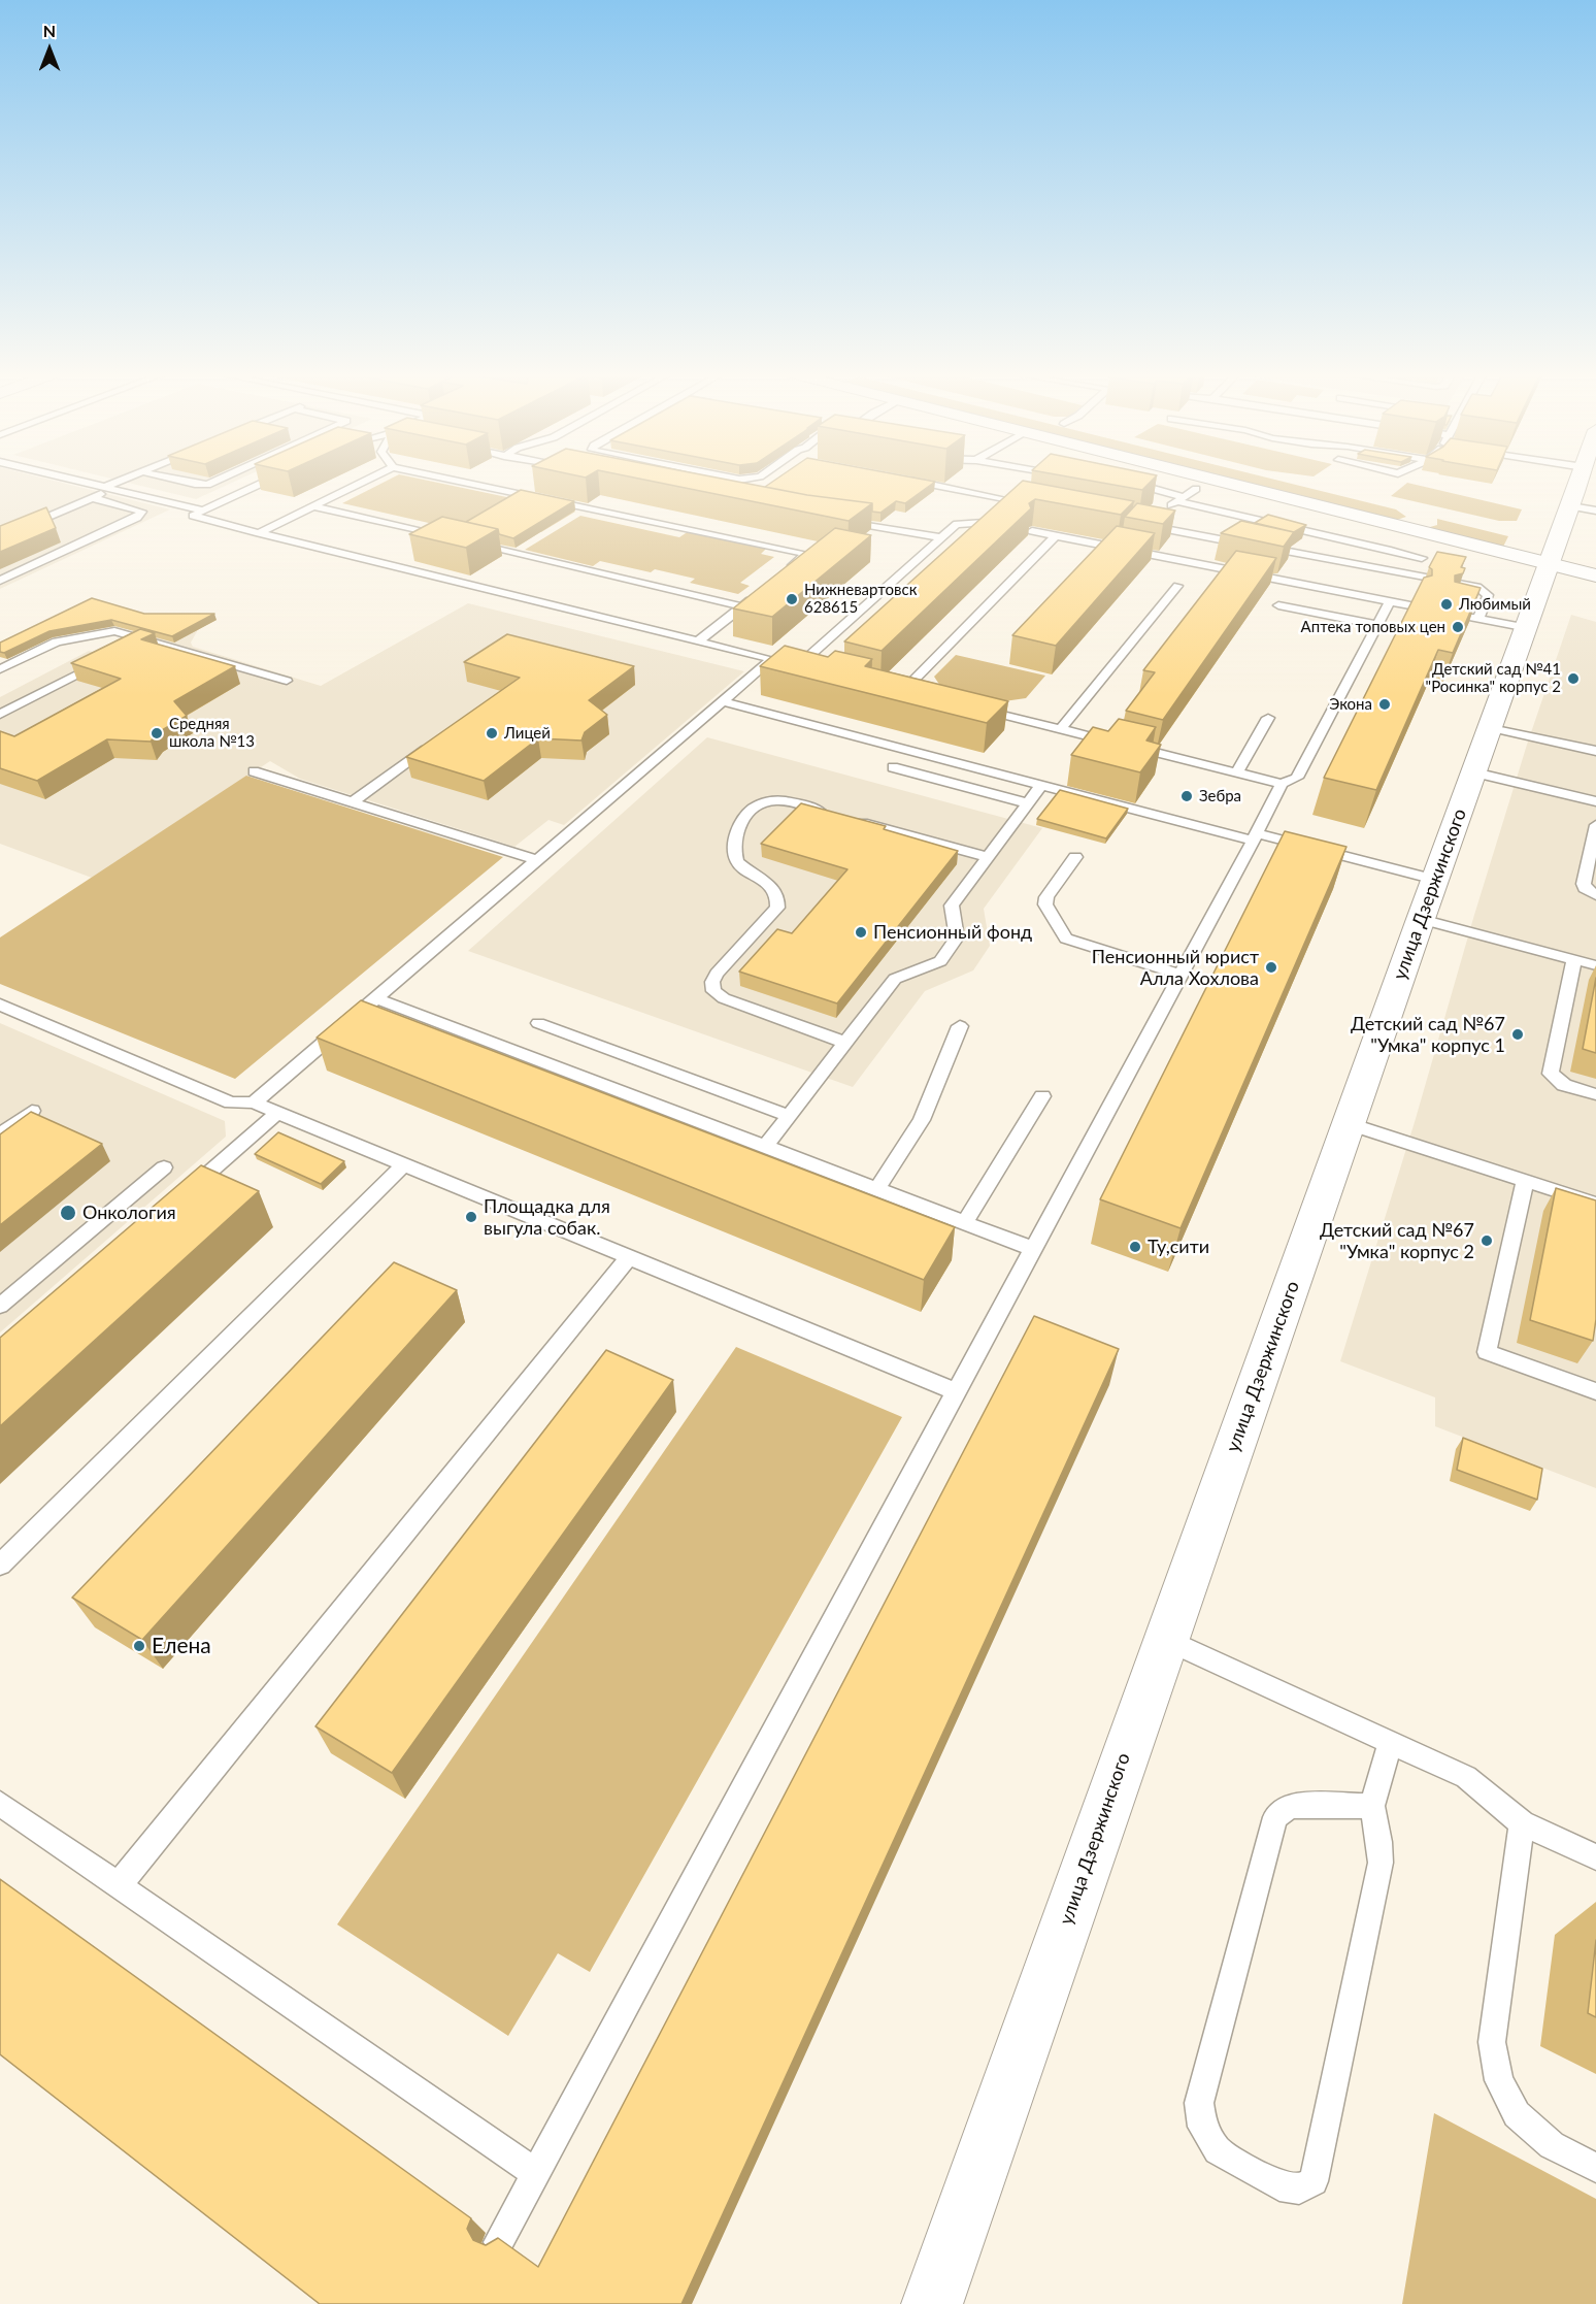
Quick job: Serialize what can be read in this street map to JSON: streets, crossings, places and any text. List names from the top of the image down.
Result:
{
  "streets": {
    "street": ["улица Дзержинского"]
  },
  "places": [
    "Нижневартовск 628615",
    "Любимый",
    "Аптека топовых цен",
    "Детский сад №41 \"Росинка\" корпус 2",
    "Экона",
    "Средняя школа №13",
    "Лицей",
    "Зебра",
    "Пенсионный фонд",
    "Пенсионный юрист Алла Хохлова",
    "Детский сад №67 \"Умка\" корпус 1",
    "Онкология",
    "Площадка для выгула собак.",
    "Детский сад №67 \"Умка\" корпус 2",
    "Ту,сити",
    "Елена"
  ],
  "north": "top"
}
